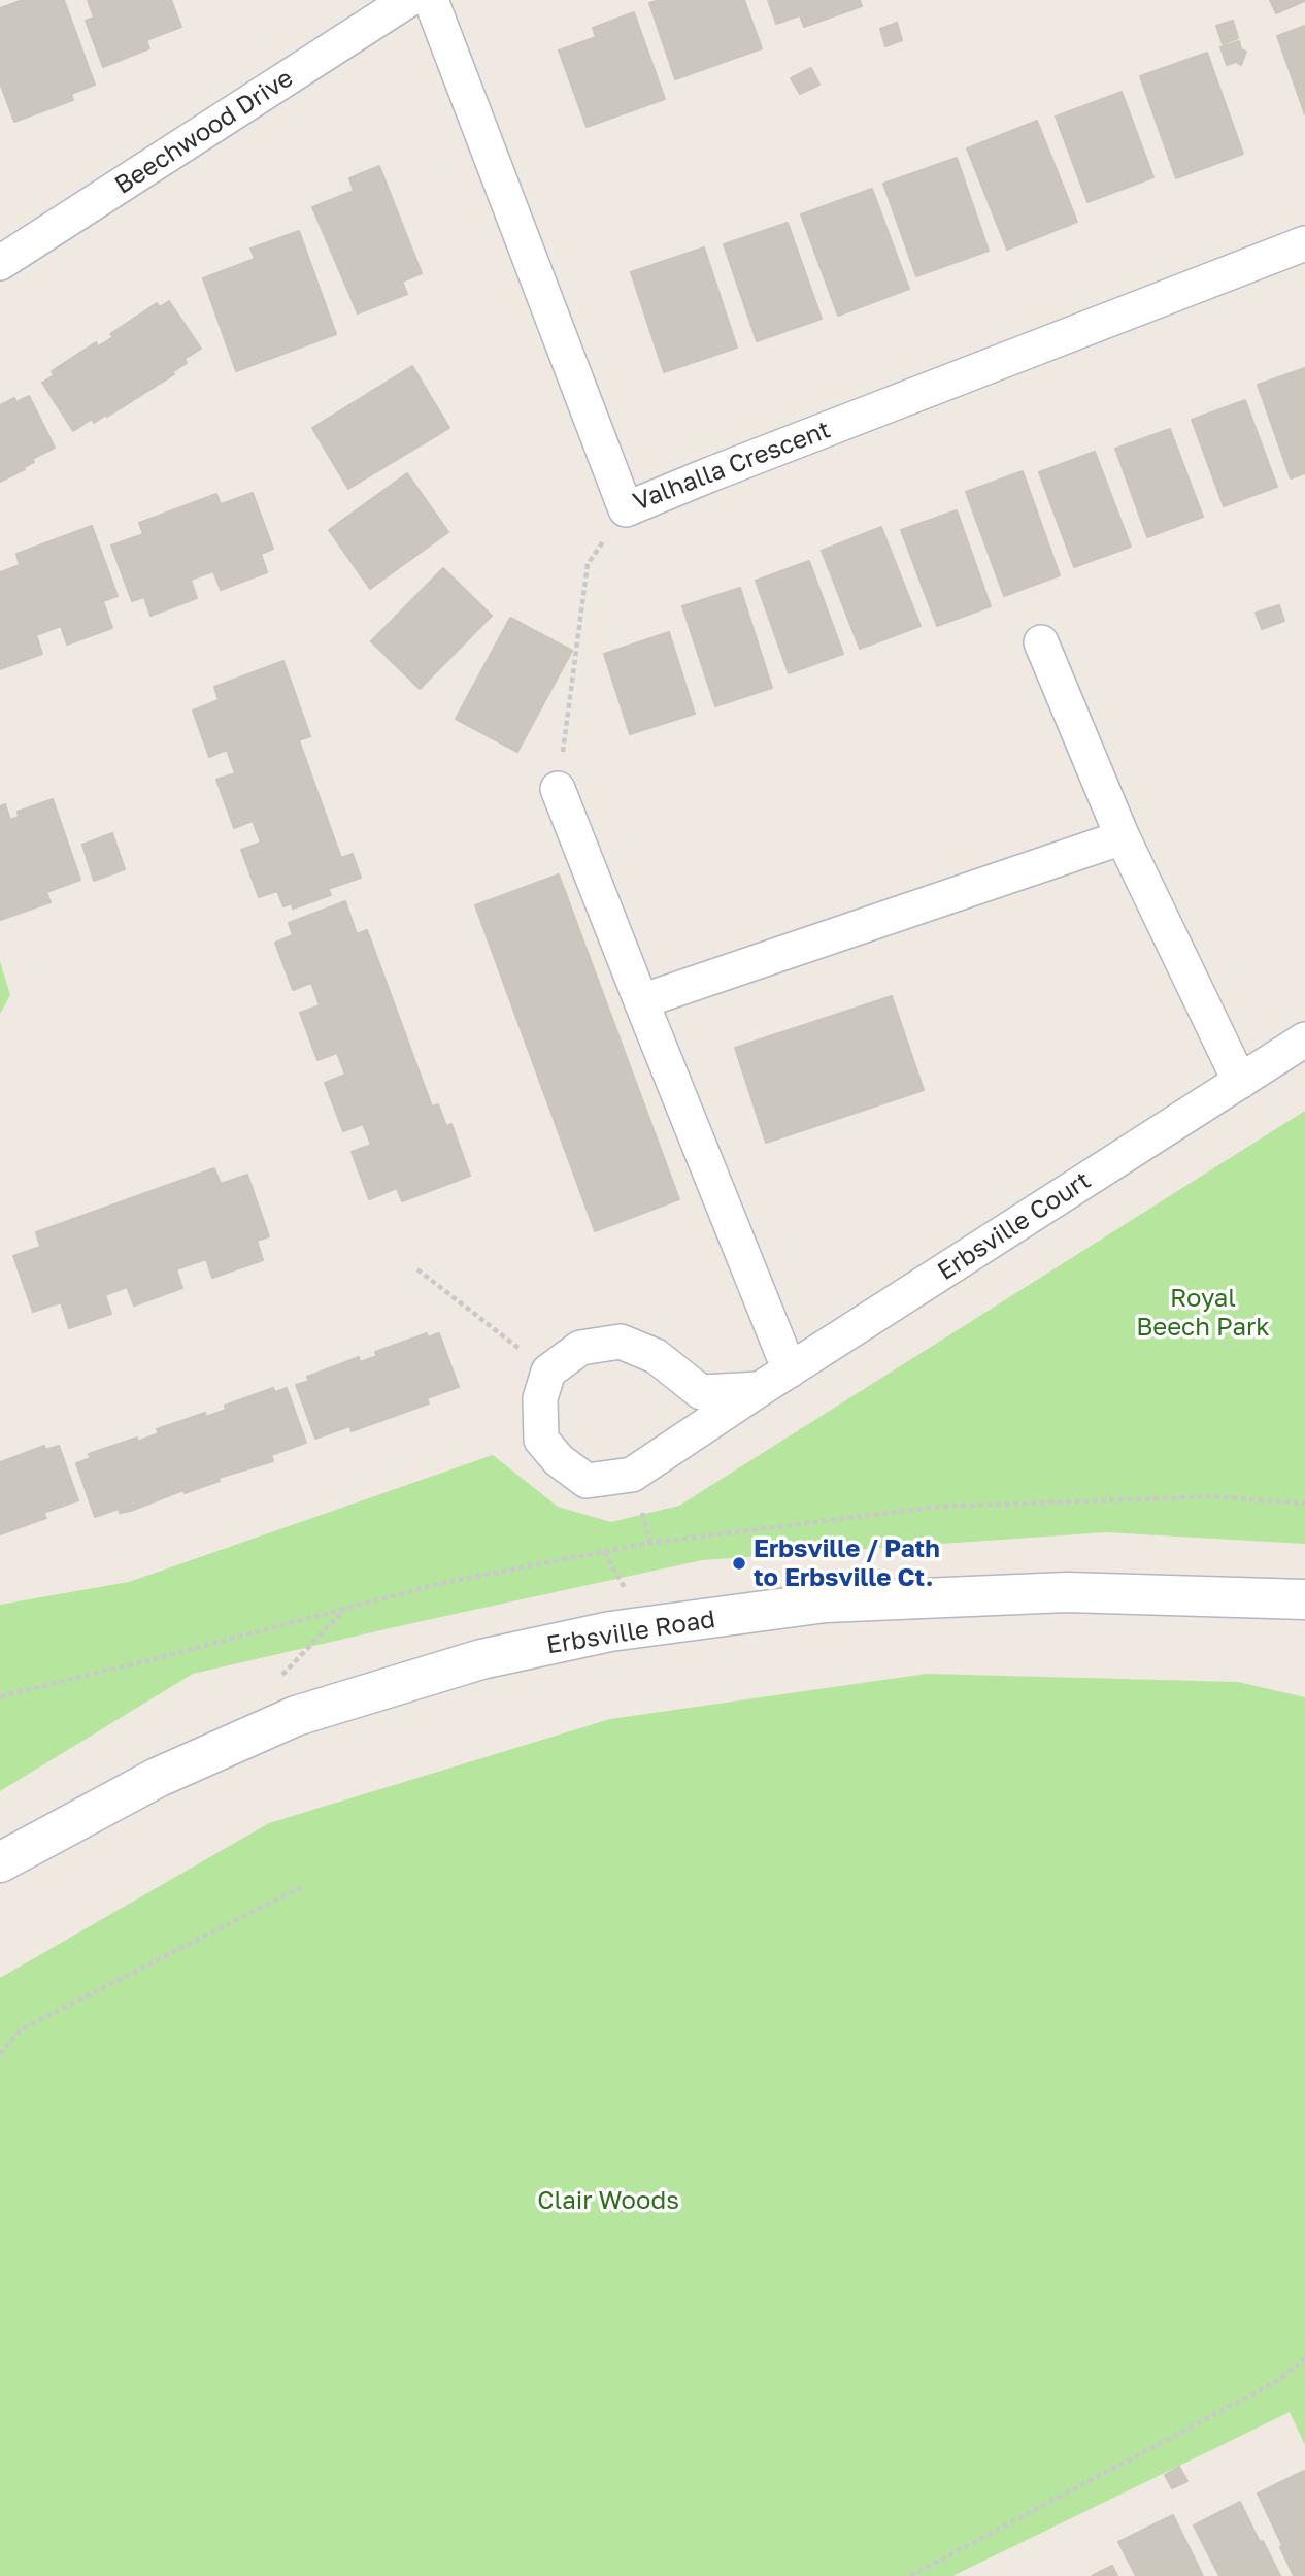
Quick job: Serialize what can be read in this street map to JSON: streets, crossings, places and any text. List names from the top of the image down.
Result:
{
  "streets": {
    "main road": ["Erbsville Road"],
    "street": ["Beechwood Drive", "Valhalla Crescent", "Erbsville Court"]
  },
  "parks": ["Royal Beech Park", "Clair Woods"],
  "places": ["Erbsville / Path to Erbsville Ct."]
}
